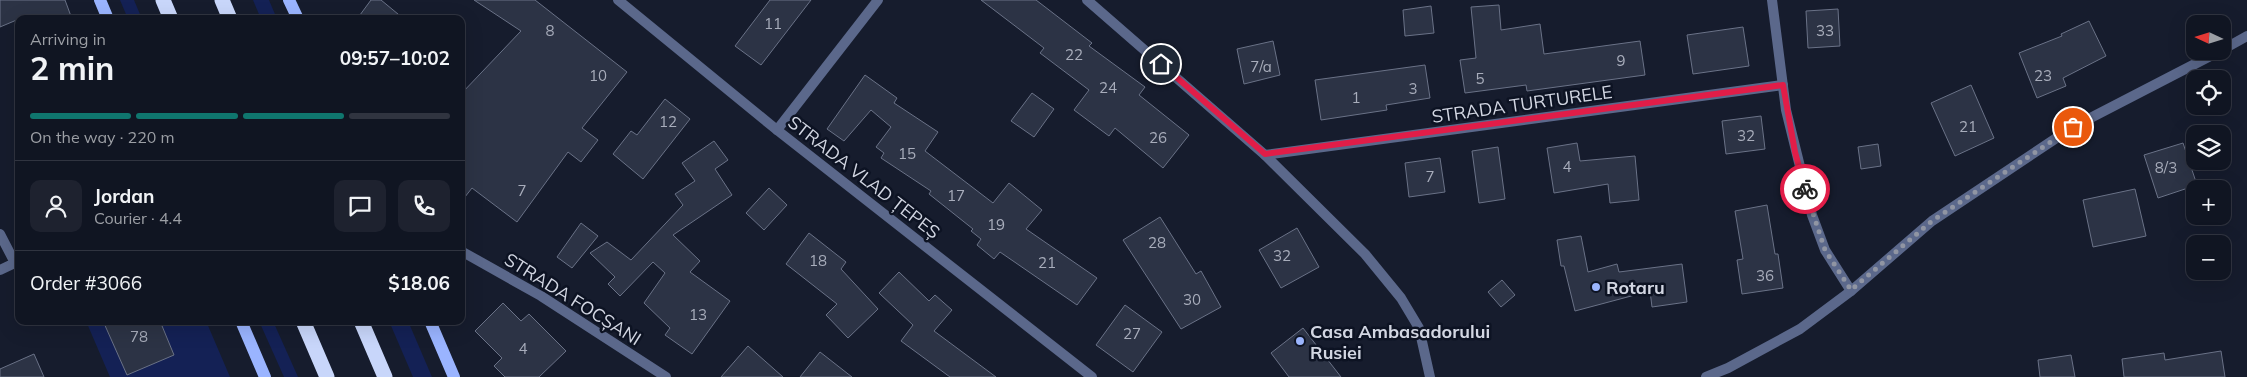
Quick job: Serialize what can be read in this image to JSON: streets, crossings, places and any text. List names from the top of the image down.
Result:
{
  "streets": {
    "street": ["STRADA TURTURELE", "STRADA VLAD ȚEPEȘ", "STRADA FOCȘANI"]
  },
  "places": ["Rotaru", "Casa Ambasadorului Rusiei"],
  "house_numbers": [
    "11",
    "8",
    "33",
    "22",
    "9",
    "7/a",
    "10",
    "23",
    "5",
    "24",
    "3",
    "1",
    "12",
    "21",
    "32",
    "26",
    "15",
    "4",
    "8/3",
    "7",
    "7",
    "17",
    "19",
    "28",
    "32",
    "18",
    "21",
    "36",
    "30",
    "13",
    "27",
    "78",
    "4"
  ],
  "north": "left",
  "page": {
    "map_buttons": ["+", "−"],
    "heading": ["2 min", "Arriving in", "09:57–10:02"],
    "panel": [
      "Jordan",
      "Courier · 4.4",
      "Order #3066",
      "$18.06"
    ],
    "bar": "On the way · 220 m"
  }
}
